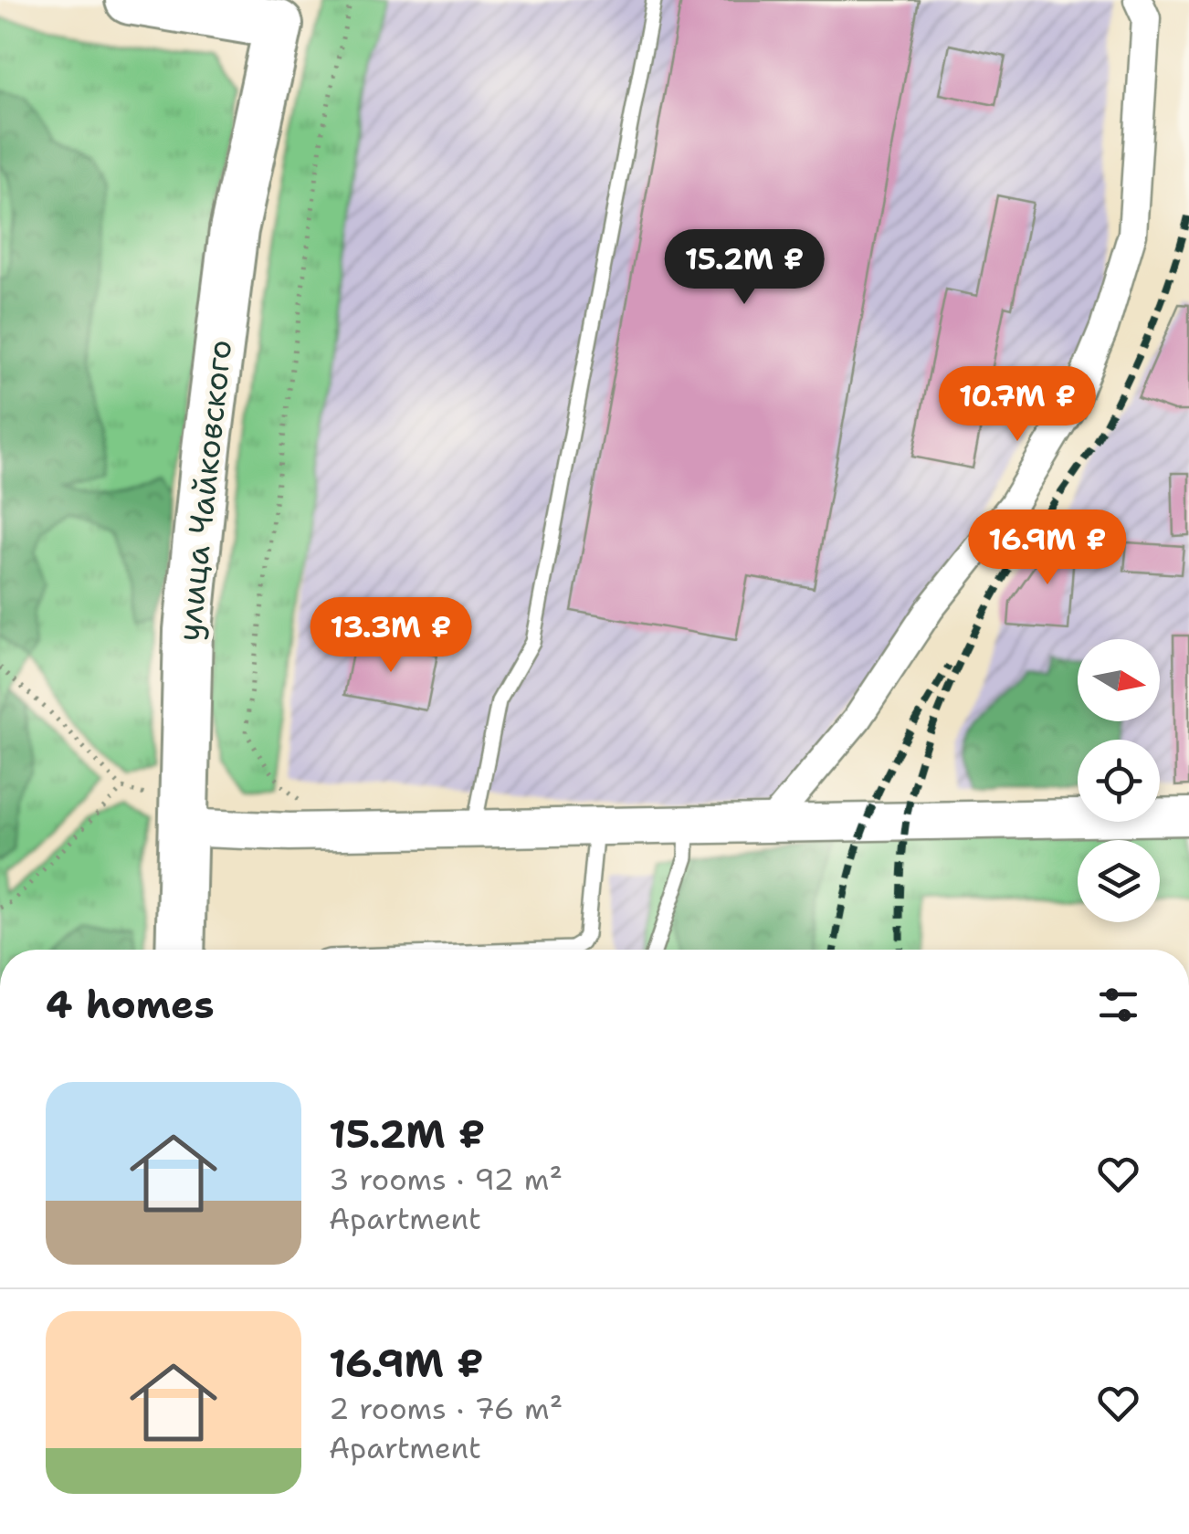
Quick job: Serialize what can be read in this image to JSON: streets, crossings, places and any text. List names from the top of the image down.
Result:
{
  "streets": {
    "highway": ["улица Чайковского"]
  },
  "north": "right",
  "page": {
    "price": [
      "15.2M ₽",
      "10.7M ₽",
      "16.9M ₽",
      "13.3M ₽"
    ],
    "heading": "4 homes",
    "list": [
      {
        "name": "15.2M ₽",
        "note": "3 rooms · 92 m² · Apartment"
      },
      {
        "name": "16.9M ₽",
        "note": "2 rooms · 76 m² · Apartment"
      }
    ]
  }
}
